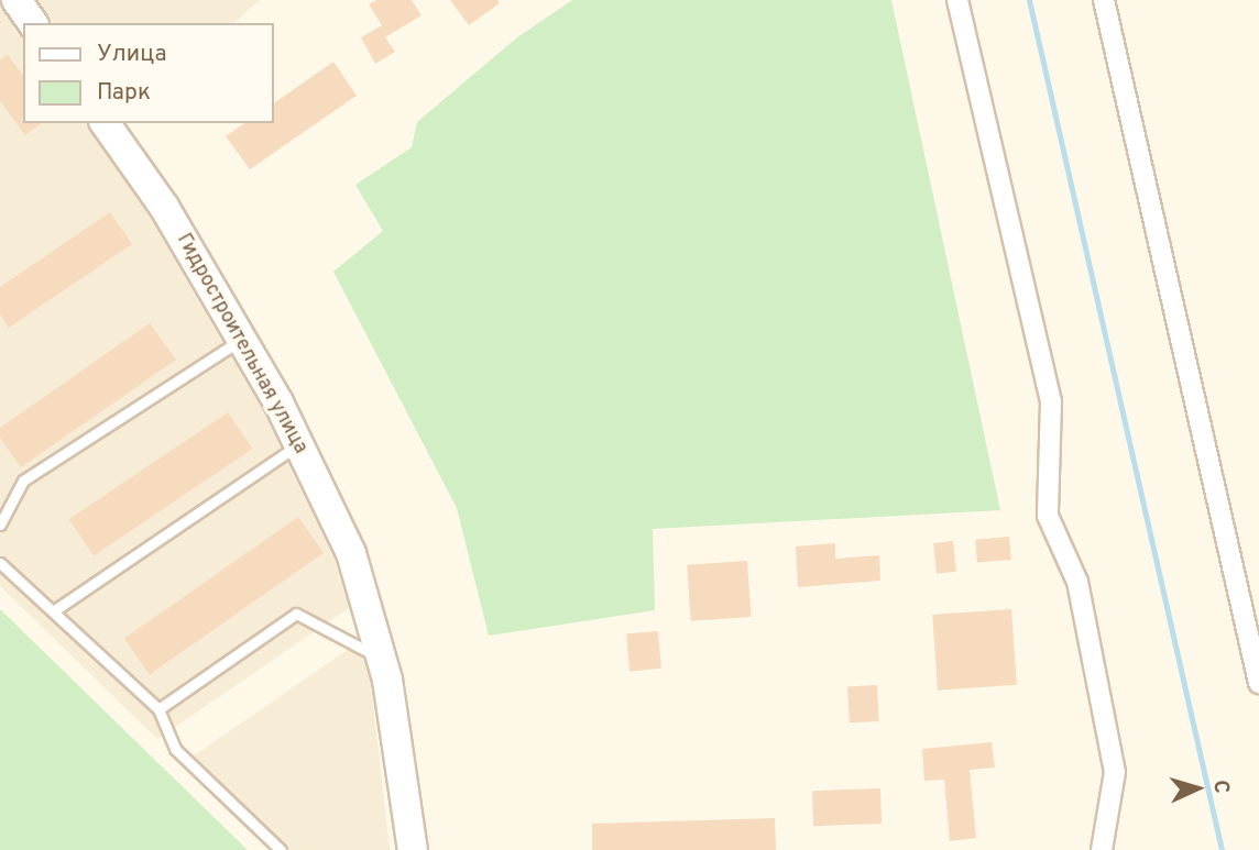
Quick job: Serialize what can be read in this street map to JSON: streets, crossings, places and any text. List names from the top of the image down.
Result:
{
  "streets": {
    "street": ["Гидростроительная улица"]
  },
  "legend": ["Улица", "Парк"],
  "north": "right"
}
